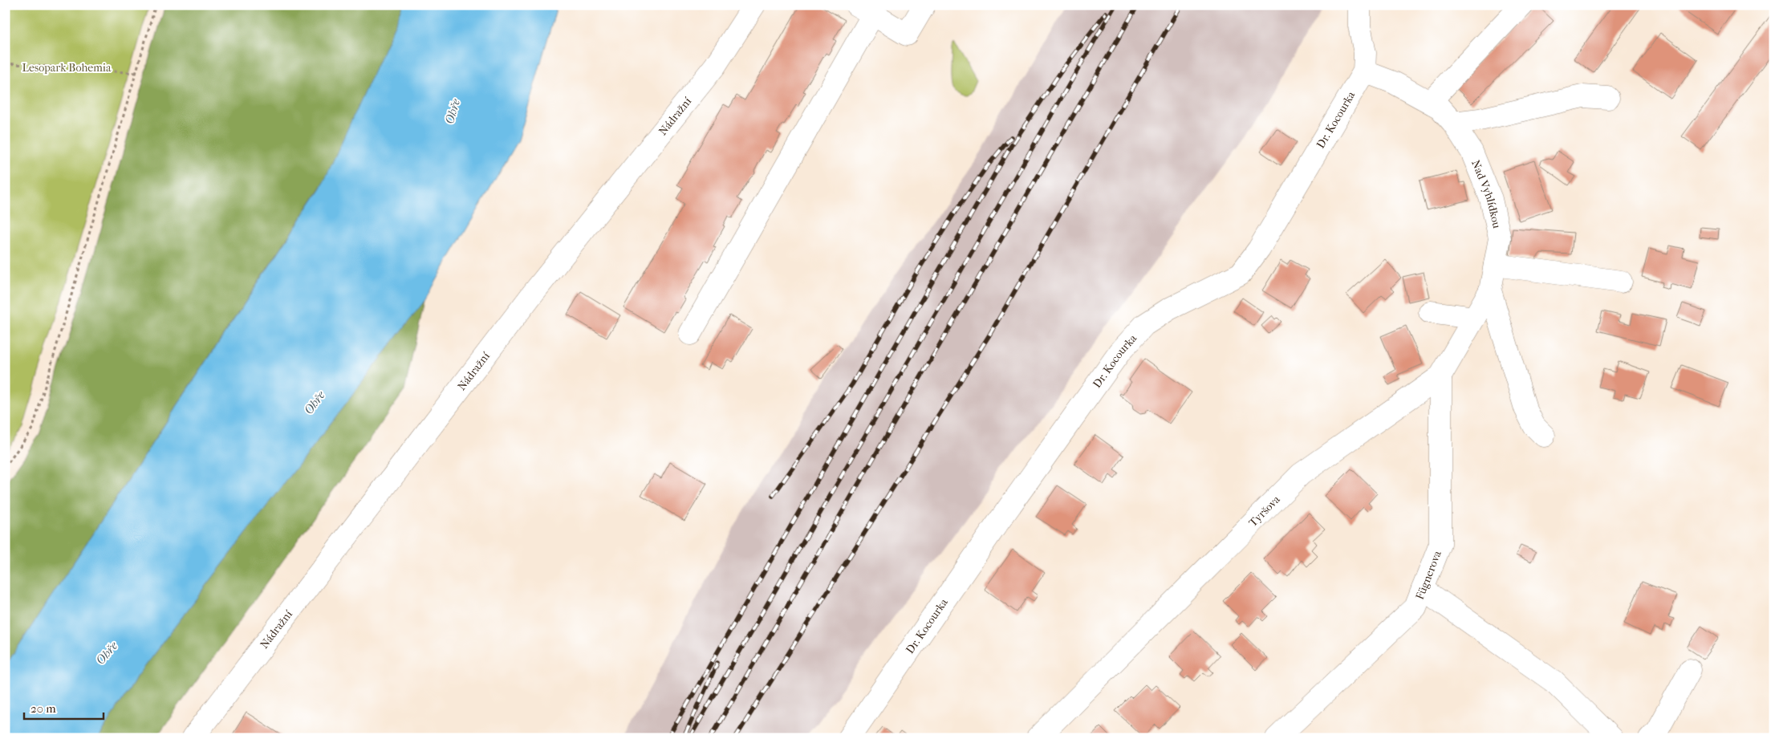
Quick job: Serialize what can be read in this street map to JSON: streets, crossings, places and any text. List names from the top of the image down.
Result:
{
  "streets": {
    "street": [
      "Nádražní",
      "Dr. Kocourka",
      "Nad Vyhlídkou",
      "Tyršova",
      "Fügnerova"
    ]
  },
  "crossings": [
    ["Dr. Kocourka", "Nad Vyhlídkou"],
    ["Nad Vyhlídkou", "Tyršova"],
    ["Tyršova", "Fügnerova"]
  ],
  "water": ["Ohře"],
  "parks": ["Lesopark Bohemia"],
  "scale_bar": "20 m"
}
